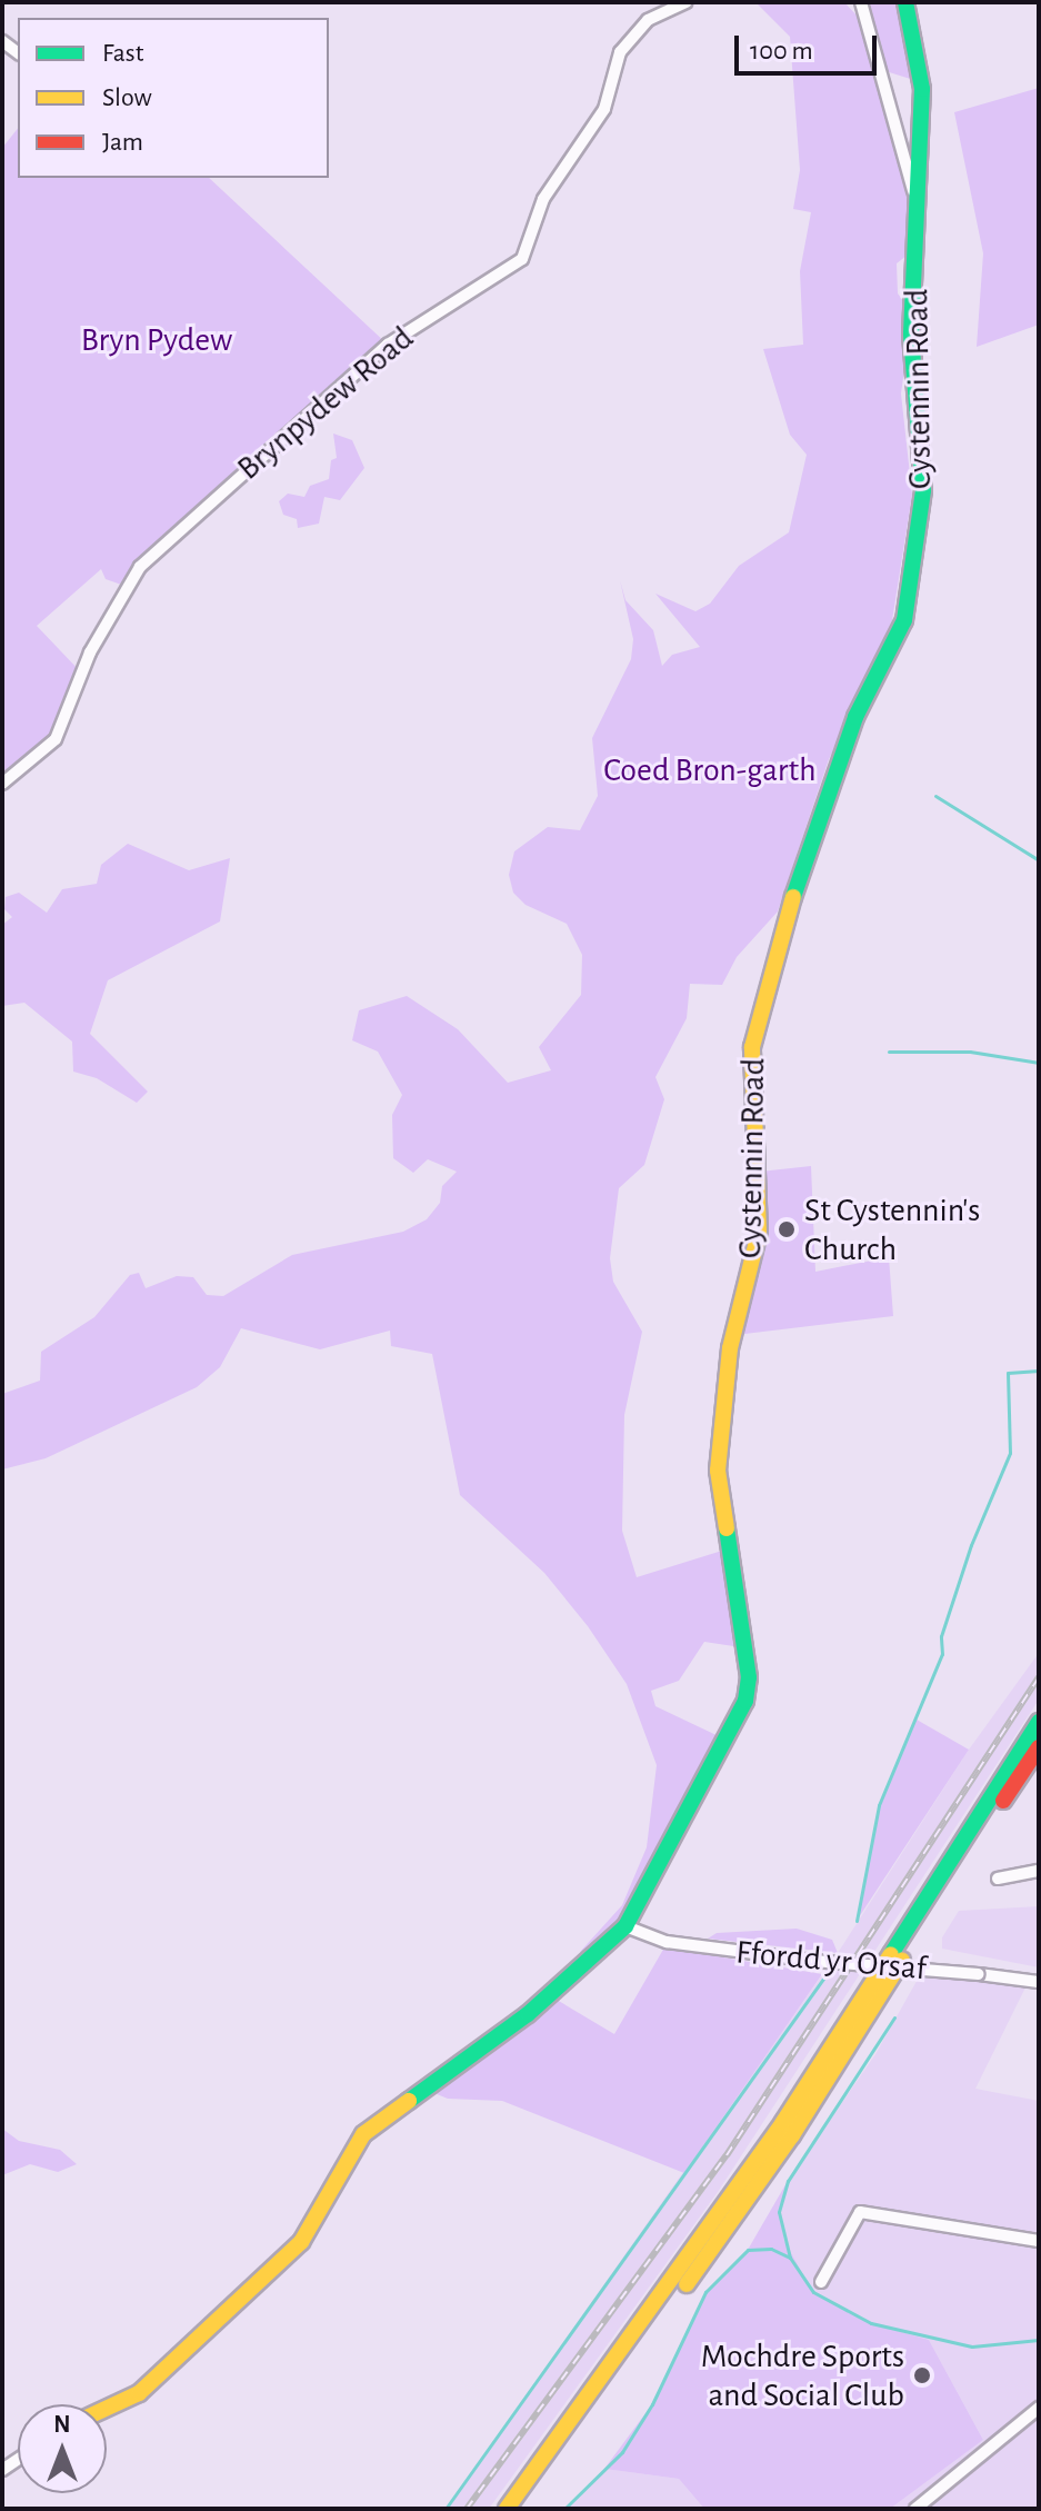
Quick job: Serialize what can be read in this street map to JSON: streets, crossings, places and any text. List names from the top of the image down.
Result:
{
  "streets": {
    "main road": ["Cystennin Road"],
    "street": ["Brynpydew Road", "Ffordd yr Orsaf"]
  },
  "crossings": [
    ["Cystennin Road", "Ffordd yr Orsaf"]
  ],
  "parks": ["Bryn Pydew", "Coed Bron-garth"],
  "places": ["St Cystennin's Church", "Mochdre Sports and Social Club"],
  "legend": ["Fast", "Slow", "Jam"],
  "scale_bar": "100 m",
  "north": "top"
}
